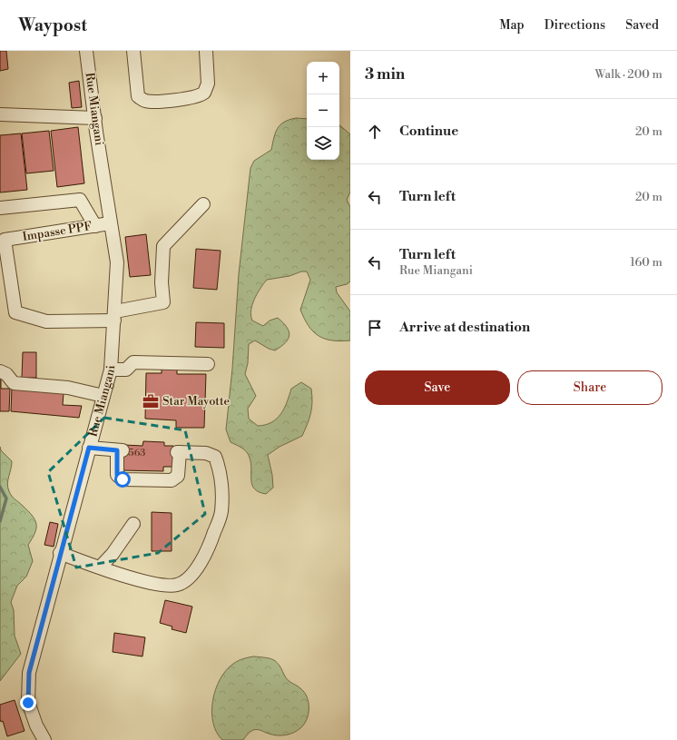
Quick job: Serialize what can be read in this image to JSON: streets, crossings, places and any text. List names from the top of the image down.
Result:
{
  "streets": {
    "street": ["Rue Miangani", "Impasse PPF"]
  },
  "crossings": [
    ["Rue Miangani", "Impasse PPF"]
  ],
  "places": {
    "office": ["Star Mayotte"]
  },
  "house_numbers": ["563"],
  "page": {
    "header": "Waypost",
    "nav": ["Map", "Directions", "Saved"],
    "heading": ["3 min", "Walk · 200 m"],
    "map_buttons": ["+", "−"],
    "list": [
      ["Continue", "20 m"],
      ["Turn left", "20 m"],
      ["Turn left", "Rue Miangani", "160 m"],
      "Arrive at destination"
    ],
    "buttons": ["Save", "Share"]
  }
}
